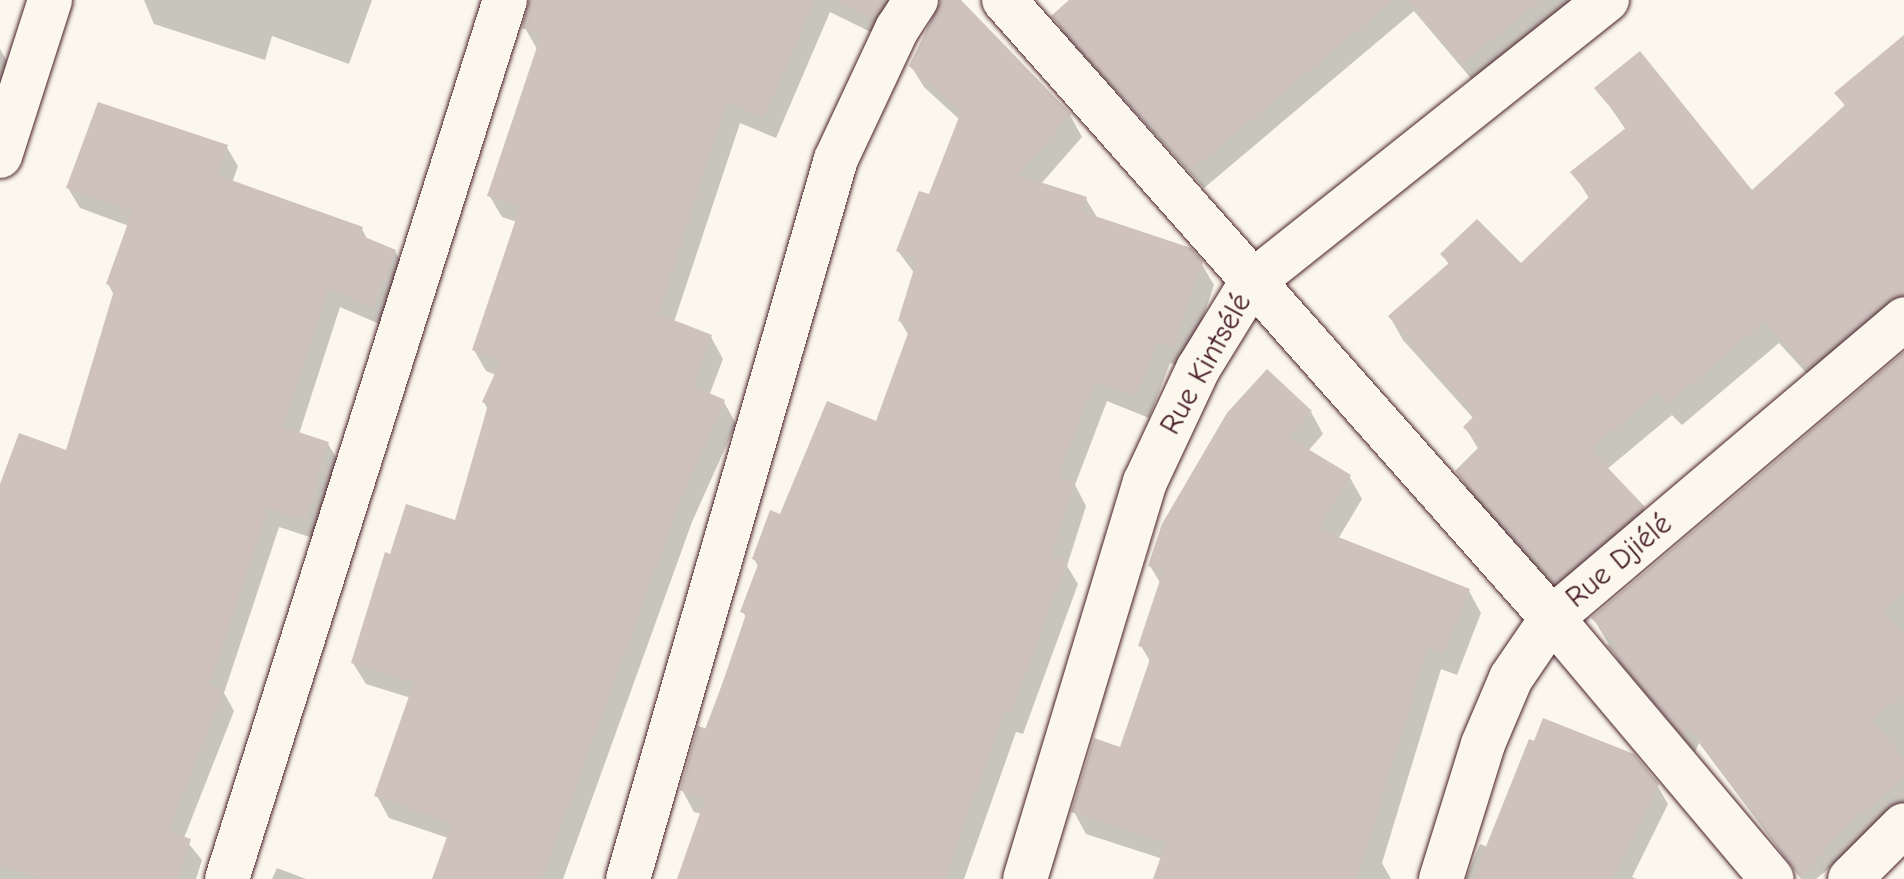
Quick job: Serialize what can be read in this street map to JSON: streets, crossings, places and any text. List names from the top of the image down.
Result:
{
  "streets": {
    "street": ["Rue Kintsélé", "Rue Djiélé"]
  }
}
